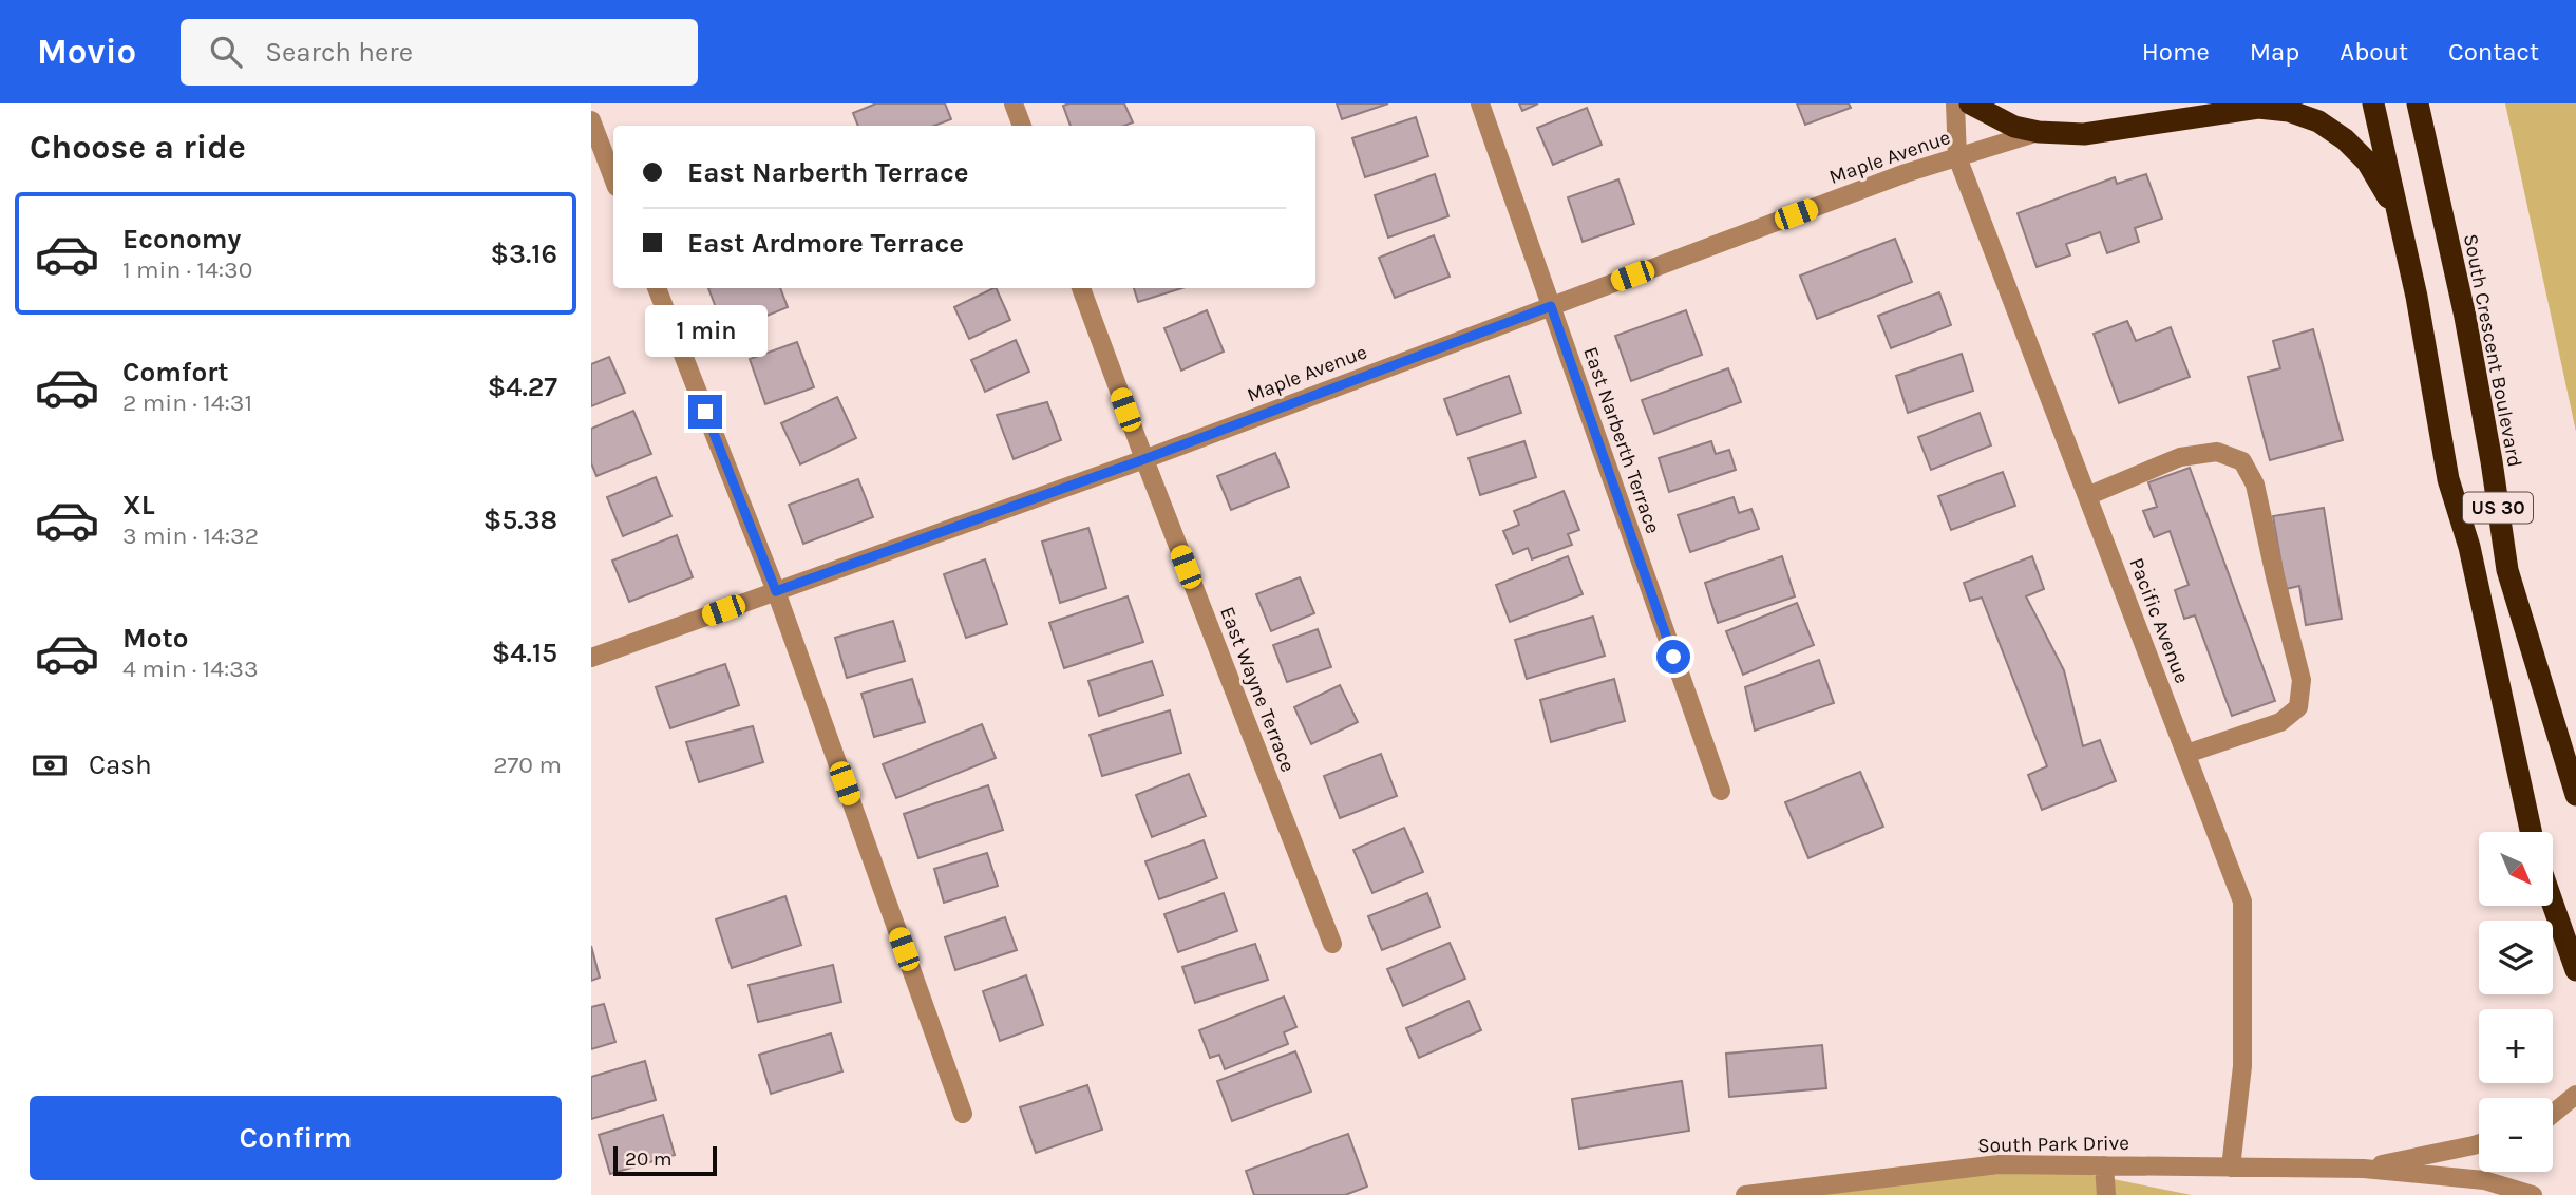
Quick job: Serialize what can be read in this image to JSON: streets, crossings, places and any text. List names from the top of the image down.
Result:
{
  "streets": {
    "highway": ["South Crescent Boulevard", "US 30"],
    "street": [
      "Maple Avenue",
      "East Narberth Terrace",
      "Pacific Avenue",
      "East Wayne Terrace",
      "South Park Drive"
    ]
  },
  "crossings": [
    ["Maple Avenue", "East Narberth Terrace"],
    ["Maple Avenue", "Pacific Avenue"],
    ["Maple Avenue", "East Wayne Terrace"],
    ["Pacific Avenue", "South Park Drive"]
  ],
  "scale_bar": "20 m",
  "north": "bottom right",
  "page": {
    "header": "Movio",
    "search": "Search here",
    "nav": [
      "Home",
      "Map",
      "About",
      "Contact"
    ],
    "heading": "Choose a ride",
    "banner": ["East Narberth Terrace", "East Ardmore Terrace"],
    "list": [
      {
        "name": "Economy",
        "note": "1 min · 14:30",
        "value": "$3.16"
      },
      {
        "name": "Comfort",
        "note": "2 min · 14:31",
        "value": "$4.27"
      },
      {
        "name": "XL",
        "note": "3 min · 14:32",
        "value": "$5.38"
      },
      {
        "name": "Moto",
        "note": "4 min · 14:33",
        "value": "$4.15"
      }
    ],
    "bubble": "1 min",
    "pay": ["Cash", "270 m"],
    "map_buttons": ["+", "−"],
    "buttons": "Confirm",
    "scale": "20 m"
  }
}
